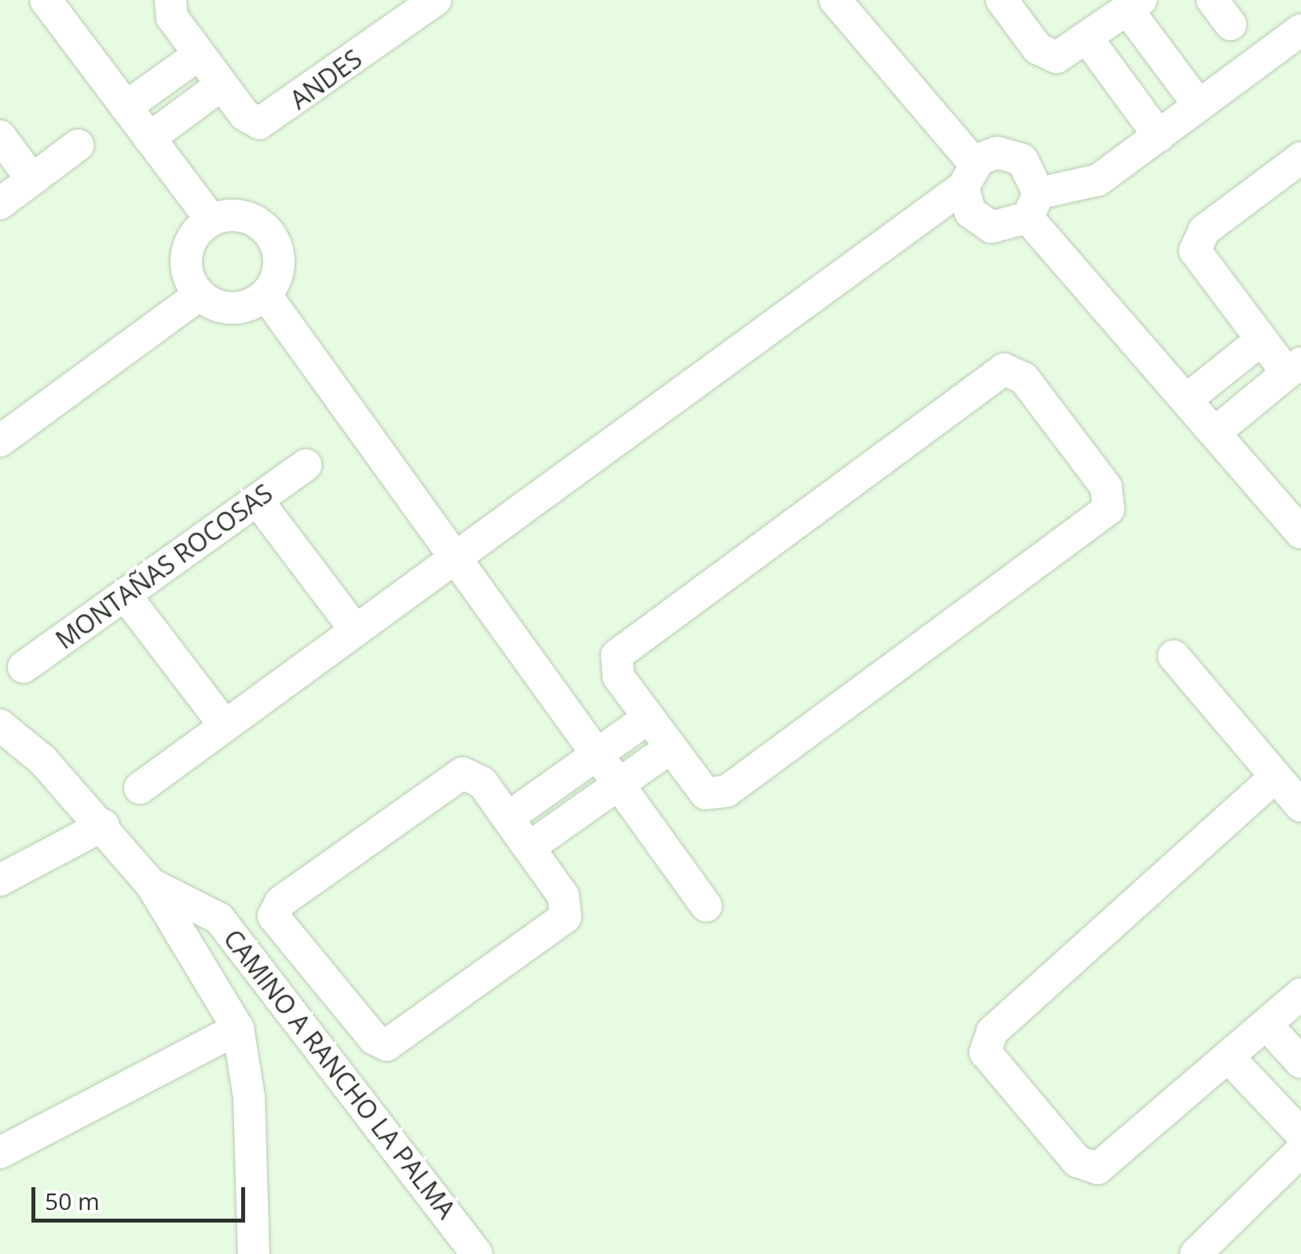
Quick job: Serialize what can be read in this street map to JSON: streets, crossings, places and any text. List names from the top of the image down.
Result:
{
  "streets": {
    "street": ["ANDES", "MONTAÑAS ROCOSAS", "CAMINO A RANCHO LA PALMA"]
  },
  "scale_bar": "50 m"
}
